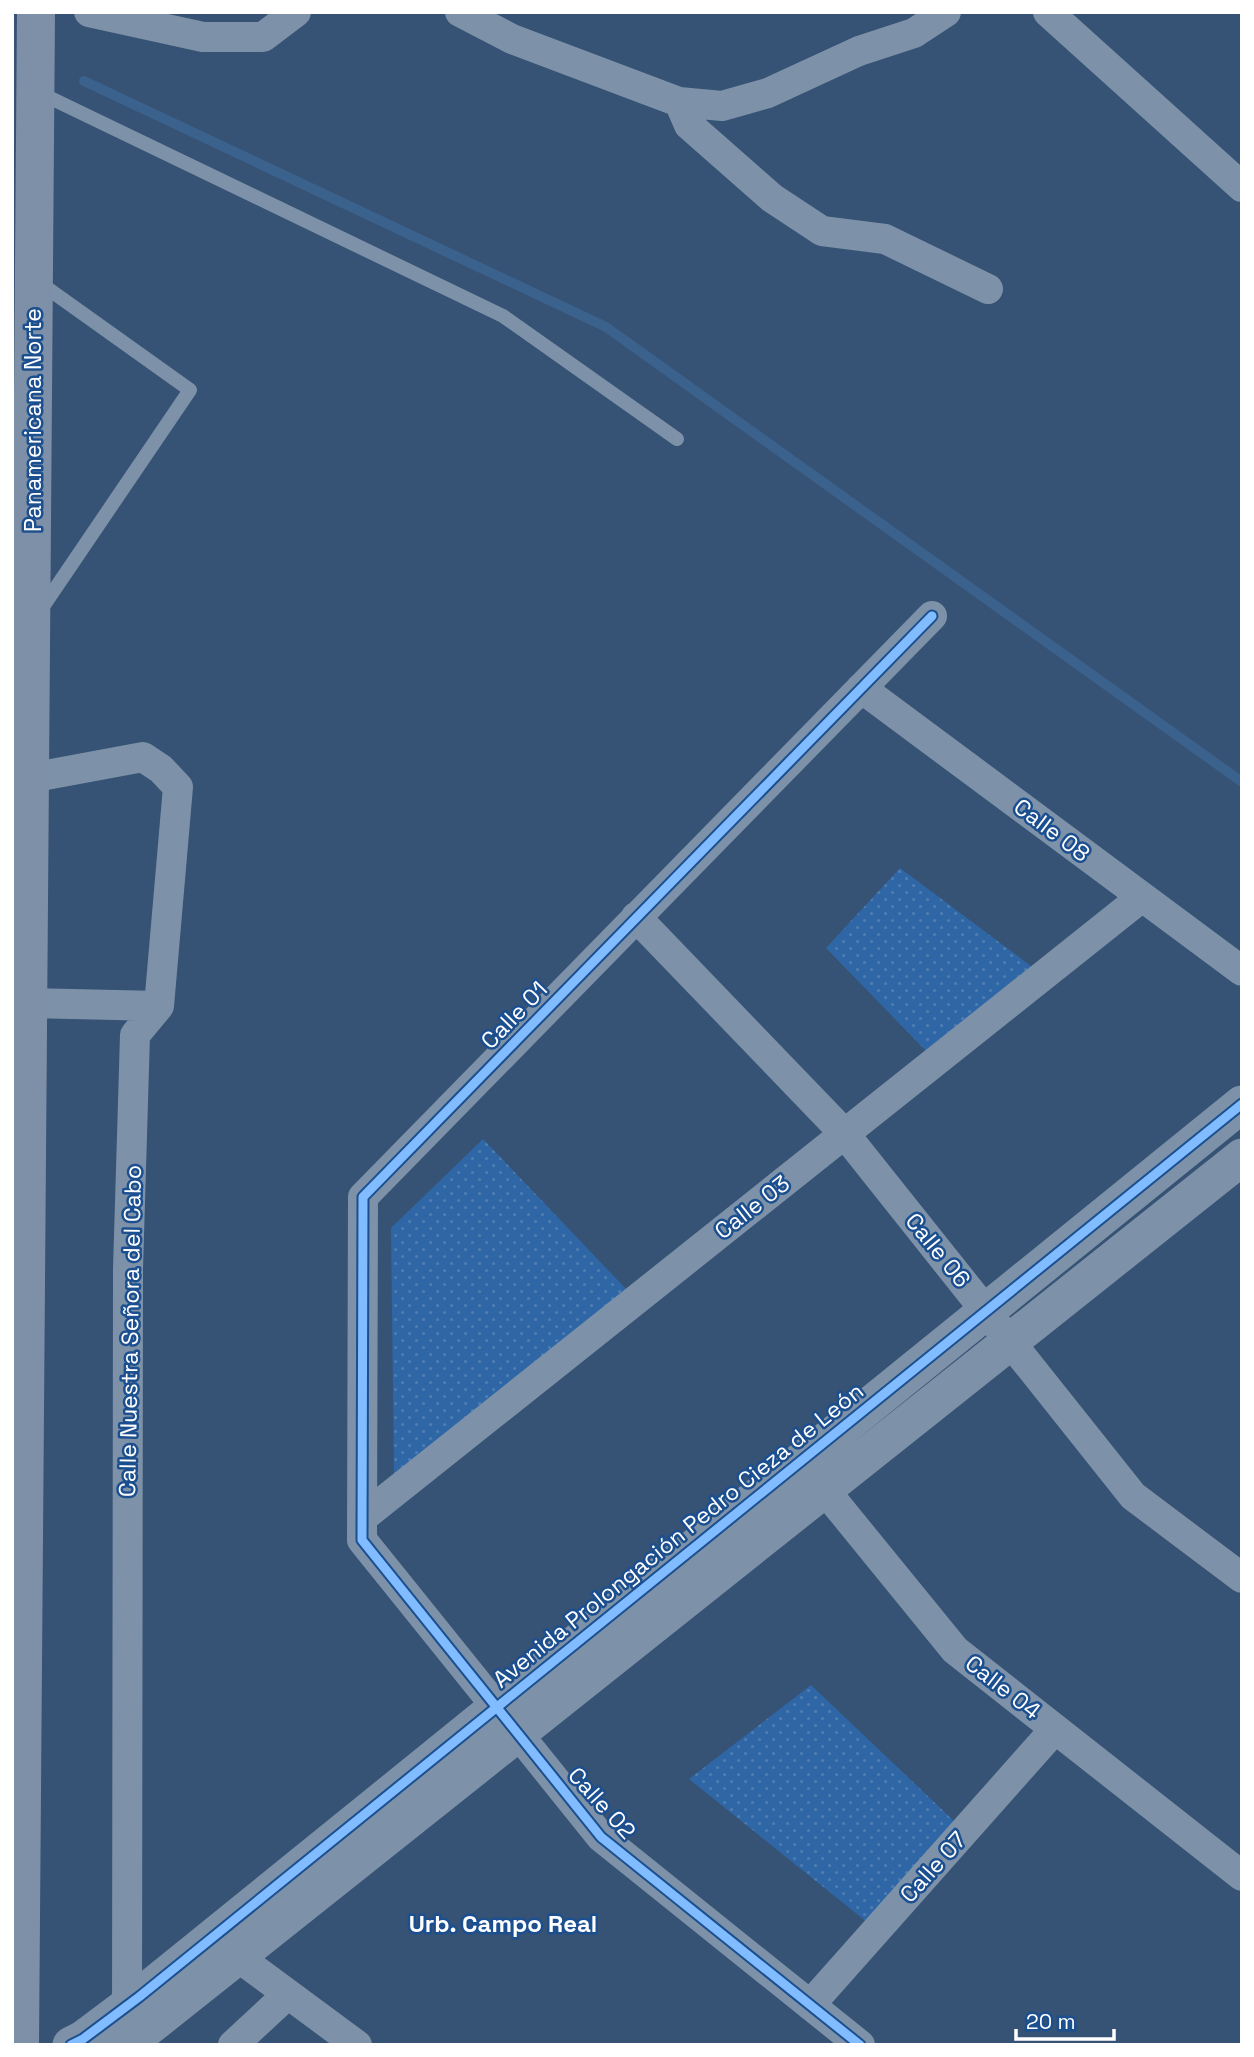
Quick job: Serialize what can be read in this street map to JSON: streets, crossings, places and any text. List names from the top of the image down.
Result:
{
  "streets": {
    "highway": ["Panamericana Norte"],
    "street": [
      "Calle 08",
      "Calle 01",
      "Calle 03",
      "Calle 06",
      "Calle Nuestra Señora del Cabo",
      "Avenida Prolongación Pedro Cieza de León",
      "Calle 04",
      "Calle 02",
      "Calle 07"
    ]
  },
  "crossings": [
    ["Calle 08", "Calle 01"],
    ["Calle 08", "Calle 03"],
    ["Calle 01", "Calle 03"],
    ["Calle 01", "Calle 06"],
    ["Calle 01", "Calle 02"],
    ["Calle 03", "Calle 06"],
    ["Calle 03", "Calle 02"],
    ["Calle 06", "Avenida Prolongación Pedro Cieza de León"],
    ["Calle Nuestra Señora del Cabo", "Avenida Prolongación Pedro Cieza de León"],
    ["Avenida Prolongación Pedro Cieza de León", "Calle 04"],
    ["Avenida Prolongación Pedro Cieza de León", "Calle 02"],
    ["Calle 04", "Calle 07"],
    ["Calle 02", "Calle 07"]
  ],
  "districts": ["Urb. Campo Real"],
  "scale_bar": "20 m"
}
